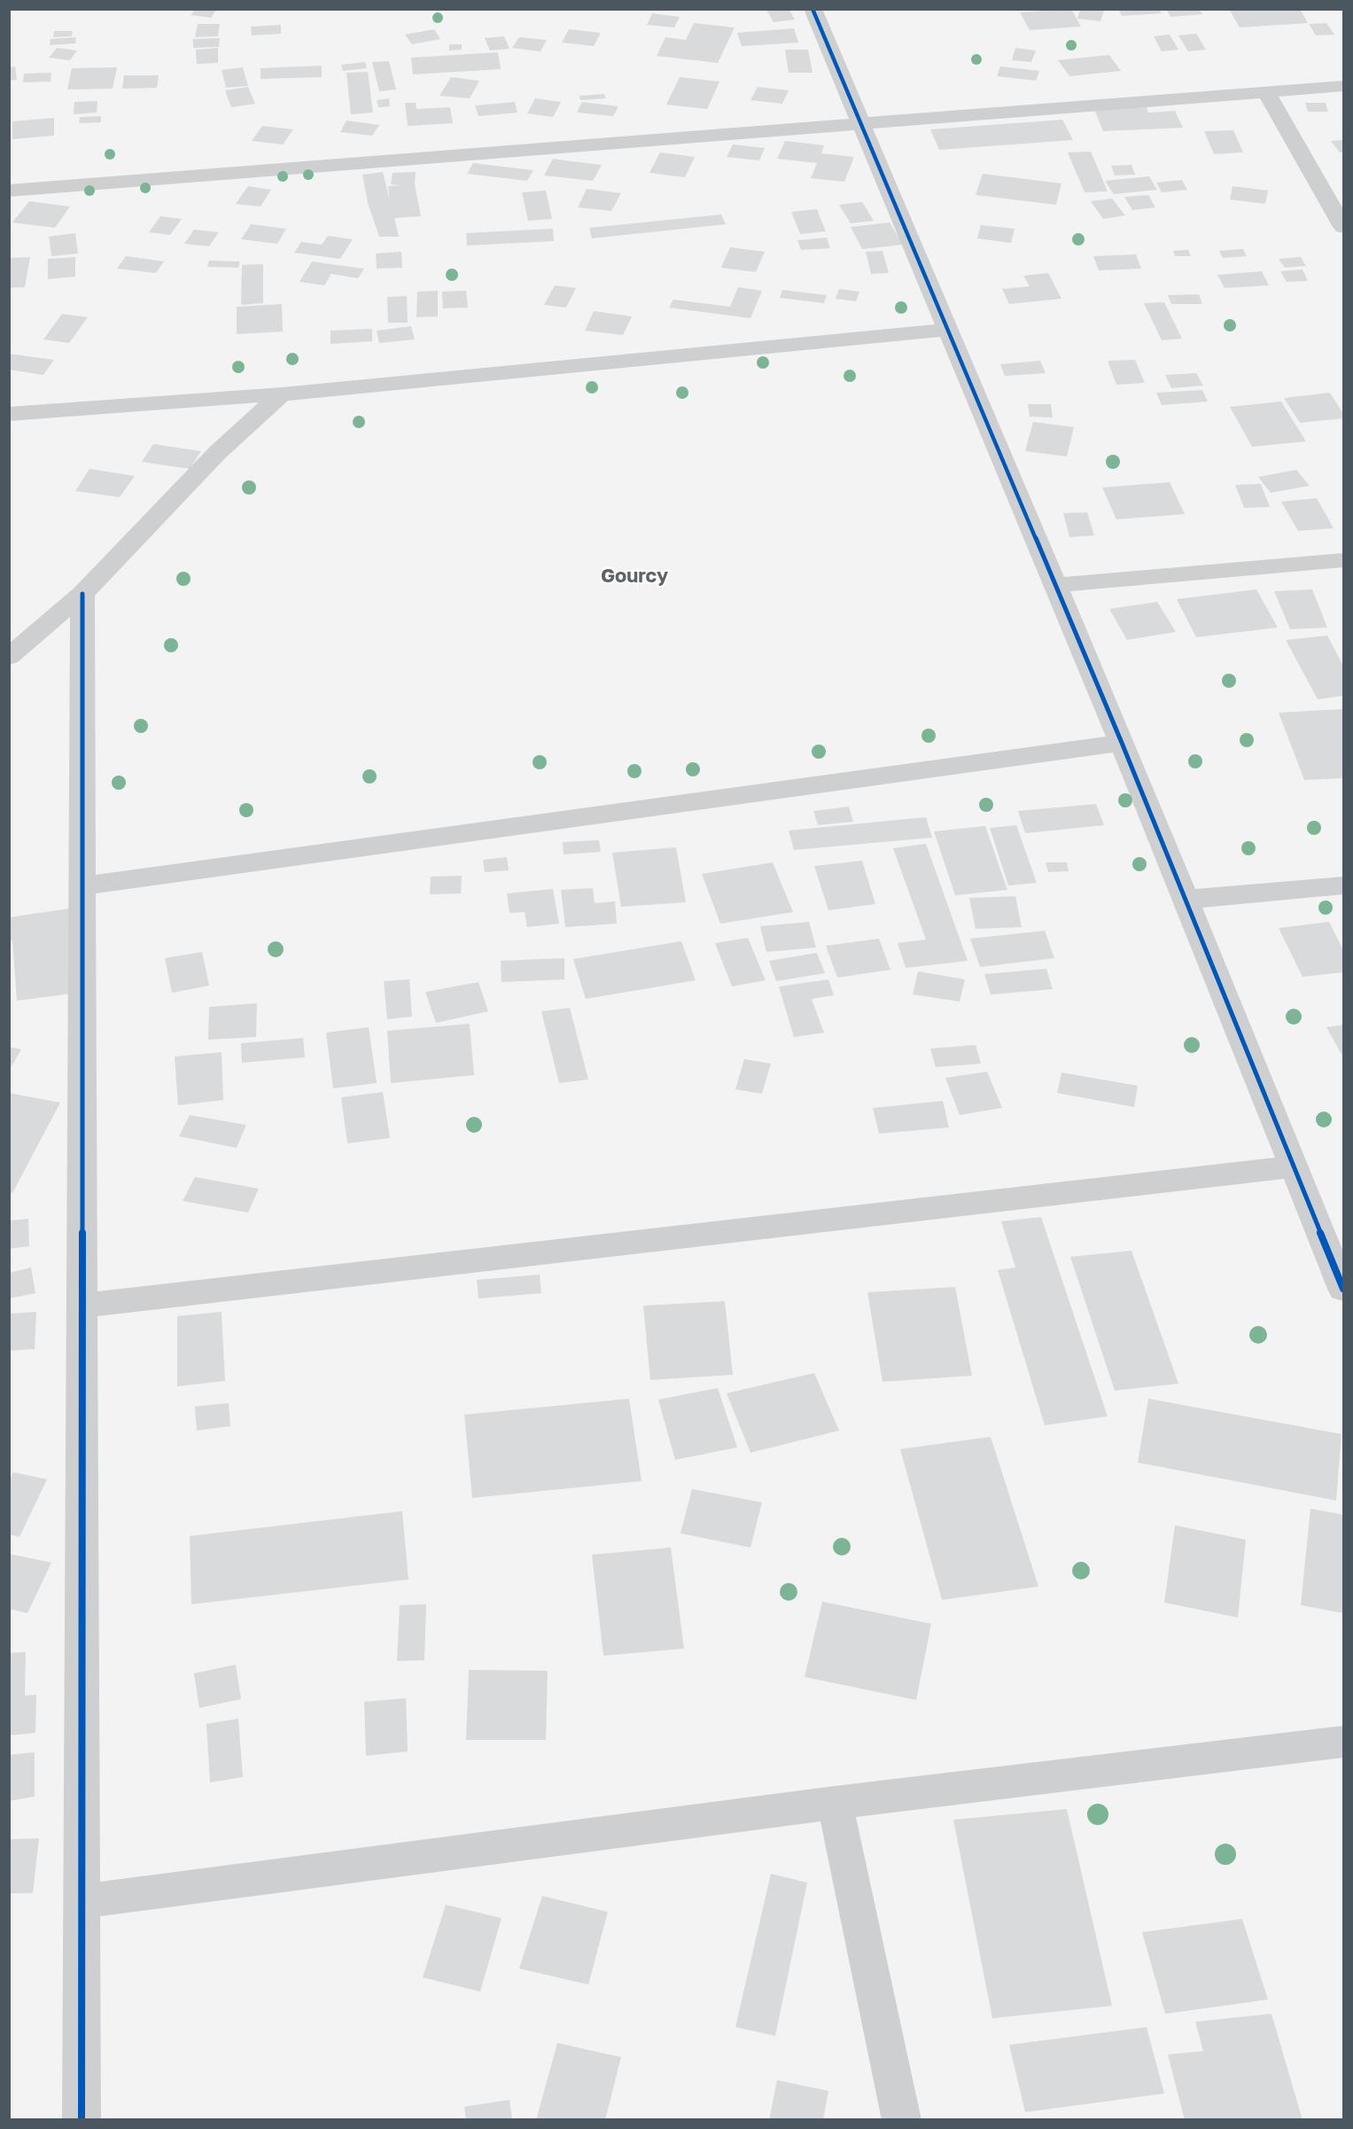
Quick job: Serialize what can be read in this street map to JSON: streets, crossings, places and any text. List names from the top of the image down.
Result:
{
  "districts": ["Gourcy"]
}
